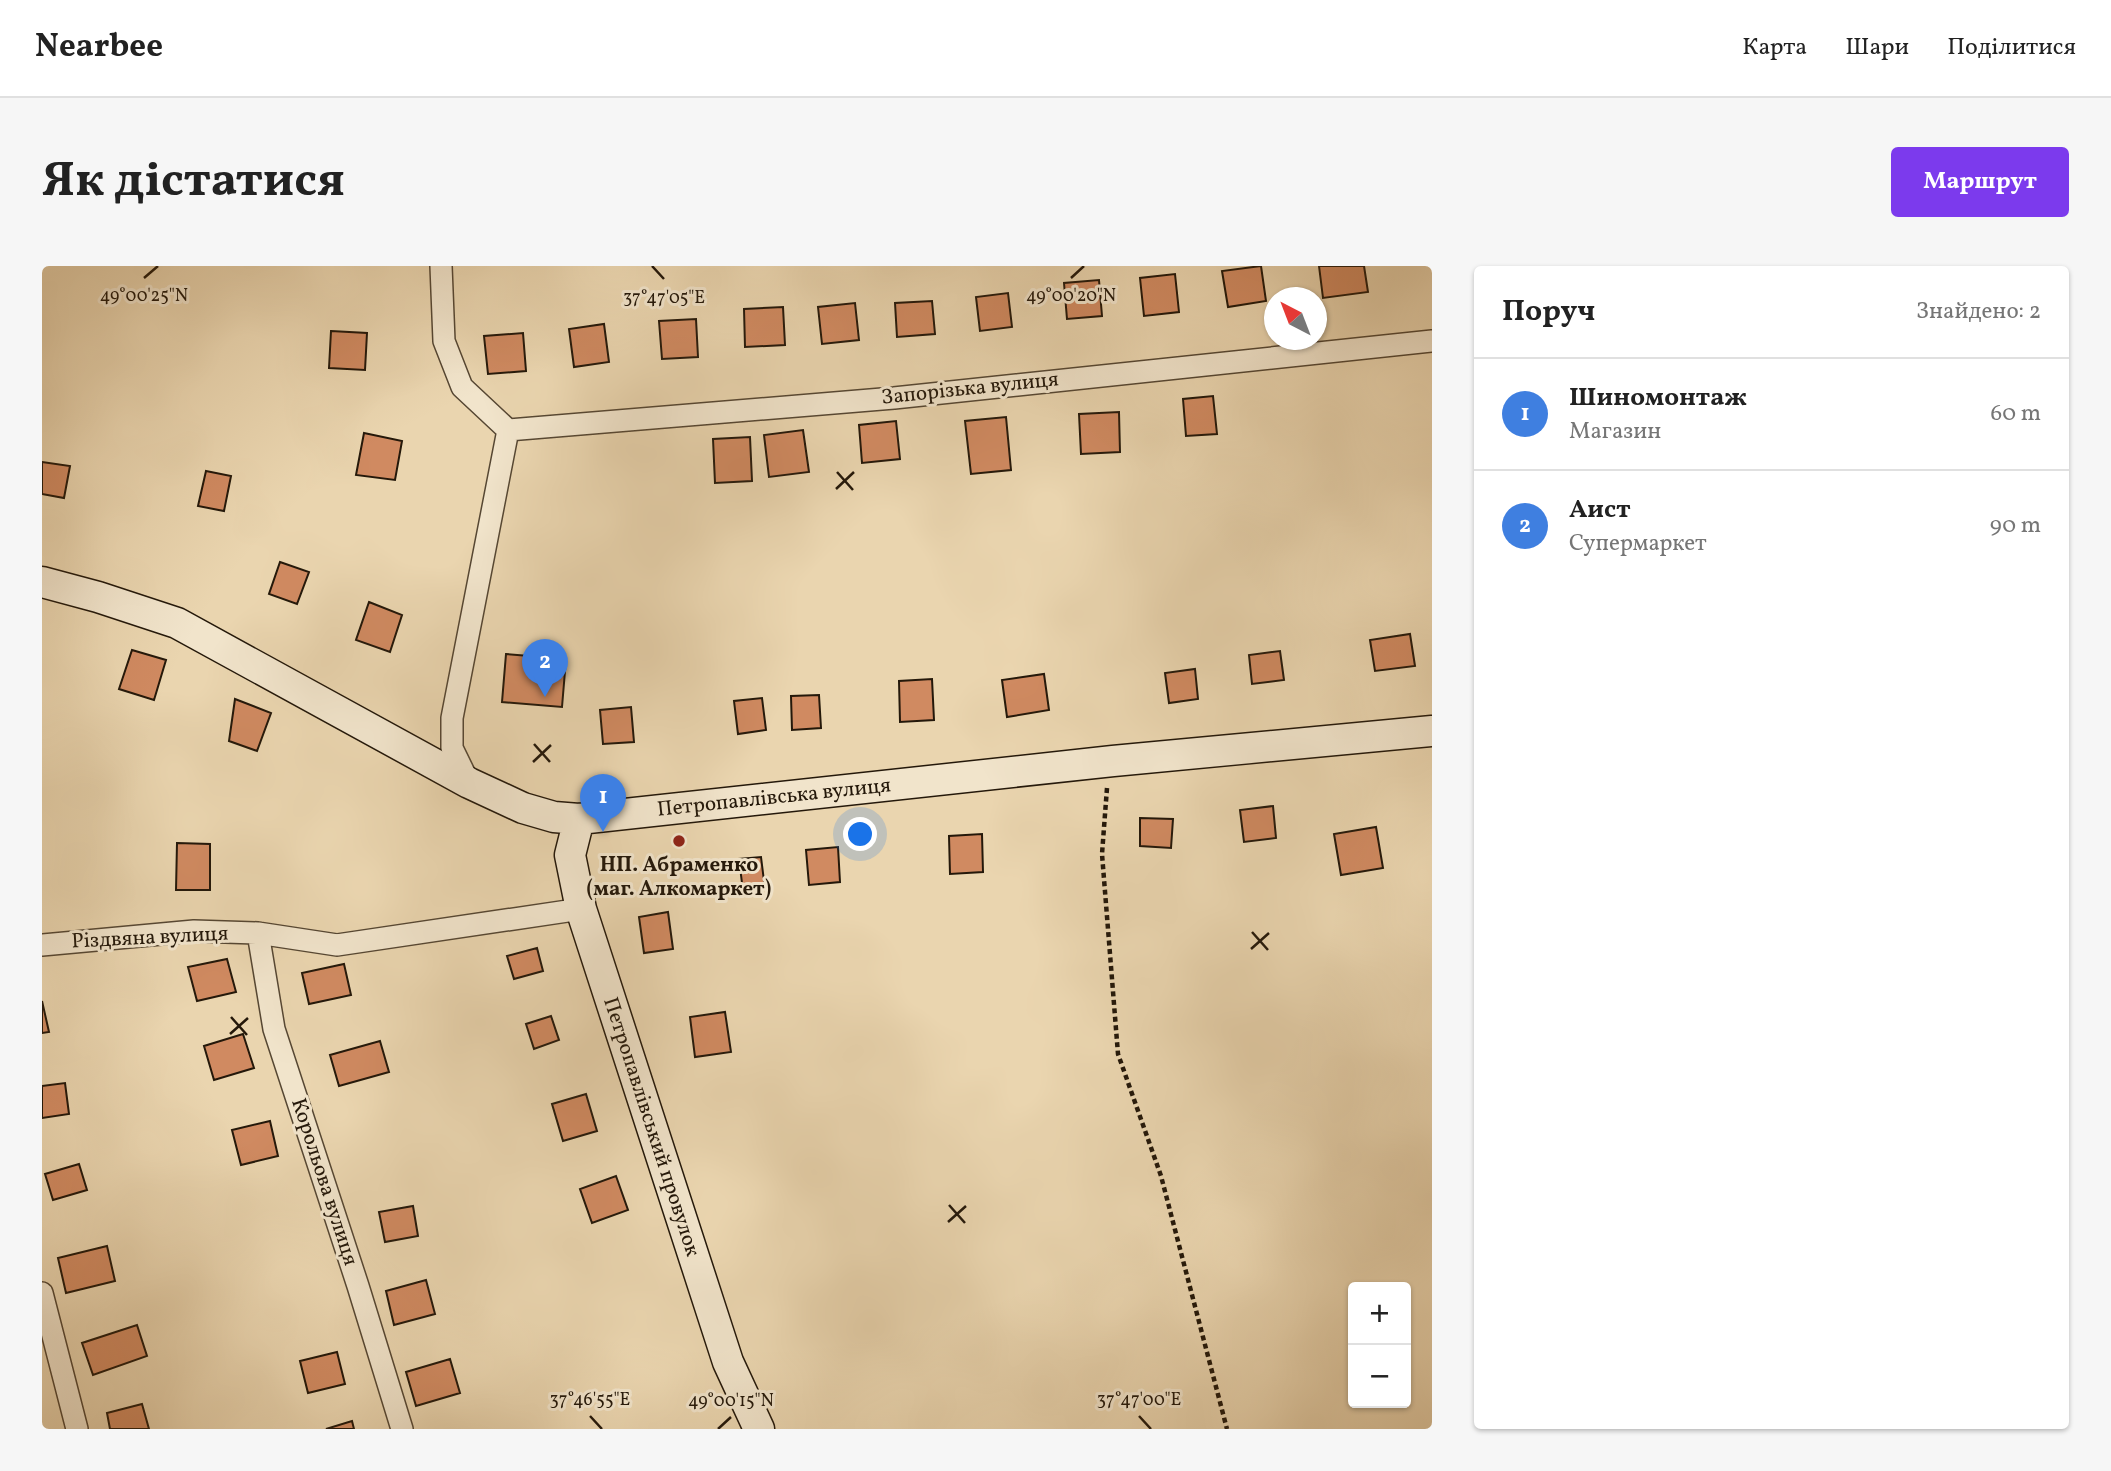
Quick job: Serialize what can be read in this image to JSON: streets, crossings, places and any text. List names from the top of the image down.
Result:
{
  "streets": {
    "street": [
      "Запорізька вулиця",
      "Петропавлівська вулиця",
      "Різдвяна вулиця",
      "Петропавлівський провулок",
      "Корольова вулиця"
    ]
  },
  "crossings": [
    ["Петропавлівська вулиця", "Петропавлівський провулок"],
    ["Різдвяна вулиця", "Петропавлівський провулок"],
    ["Різдвяна вулиця", "Корольова вулиця"]
  ],
  "places": ["НП. Абраменко (маг. Алкомаркет)"],
  "north": "top left",
  "page": {
    "header": "Nearbee",
    "nav": ["Карта", "Шари", "Поділитися"],
    "buttons": "Маршрут",
    "title": "Як дістатися",
    "heading": ["Поруч", "Знайдено: 2"],
    "list": [
      {
        "mark": "1",
        "name": "Шиномонтаж",
        "note": "Магазин",
        "value": "60 m"
      },
      {
        "mark": "2",
        "name": "Аист",
        "note": "Супермаркет",
        "value": "90 m"
      }
    ],
    "pins": ["2", "1"],
    "map_buttons": ["+", "−"]
  },
  "coordinates": [
    "49°00'25\"N",
    "49°00'20\"N",
    "37°47'05\"E",
    "37°46'55\"E",
    "37°47'00\"E",
    "49°00'15\"N"
  ]
}
